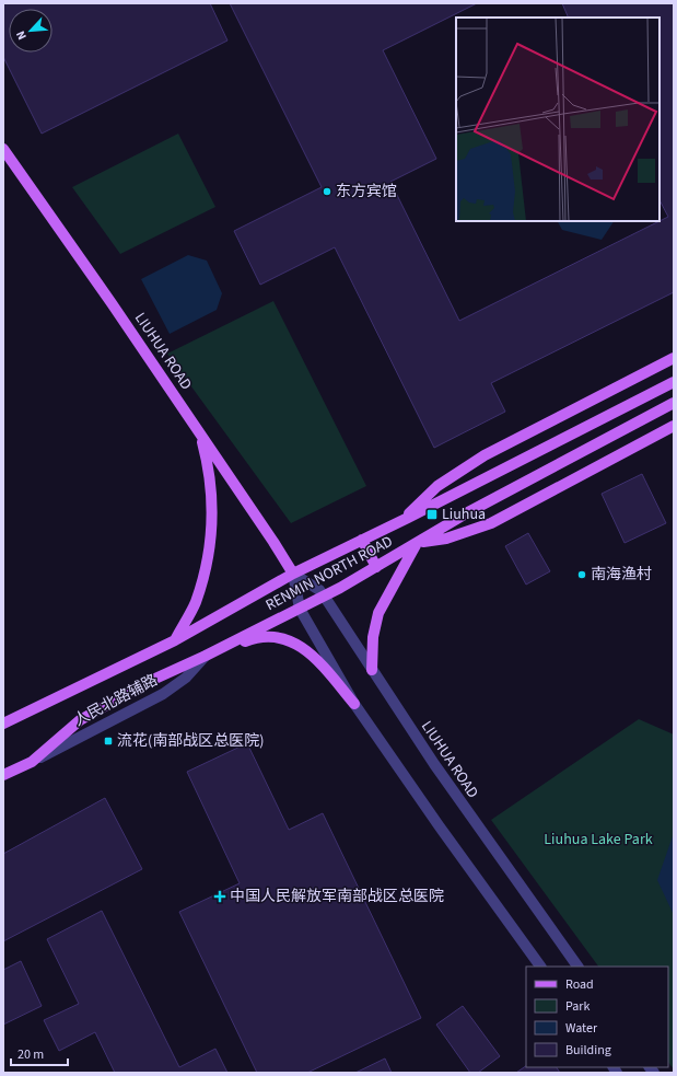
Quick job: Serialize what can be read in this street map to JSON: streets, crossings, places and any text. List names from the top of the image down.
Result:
{
  "streets": {
    "main road": ["LIUHUA ROAD", "RENMIN NORTH ROAD"],
    "street": ["人民北路辅路"]
  },
  "crossings": [
    ["LIUHUA ROAD", "RENMIN NORTH ROAD"],
    ["RENMIN NORTH ROAD", "人民北路辅路"]
  ],
  "parks": ["Liuhua Lake Park"],
  "places": {
    "other": ["东方宾馆", "南海渔村"],
    "transit": ["Liuhua", "流花(南部战区总医院)"],
    "health": ["中国人民解放军南部战区总医院"]
  },
  "legend": [
    "Road",
    "Park",
    "Water",
    "Building"
  ],
  "scale_bar": "20 m",
  "north": "bottom left"
}
